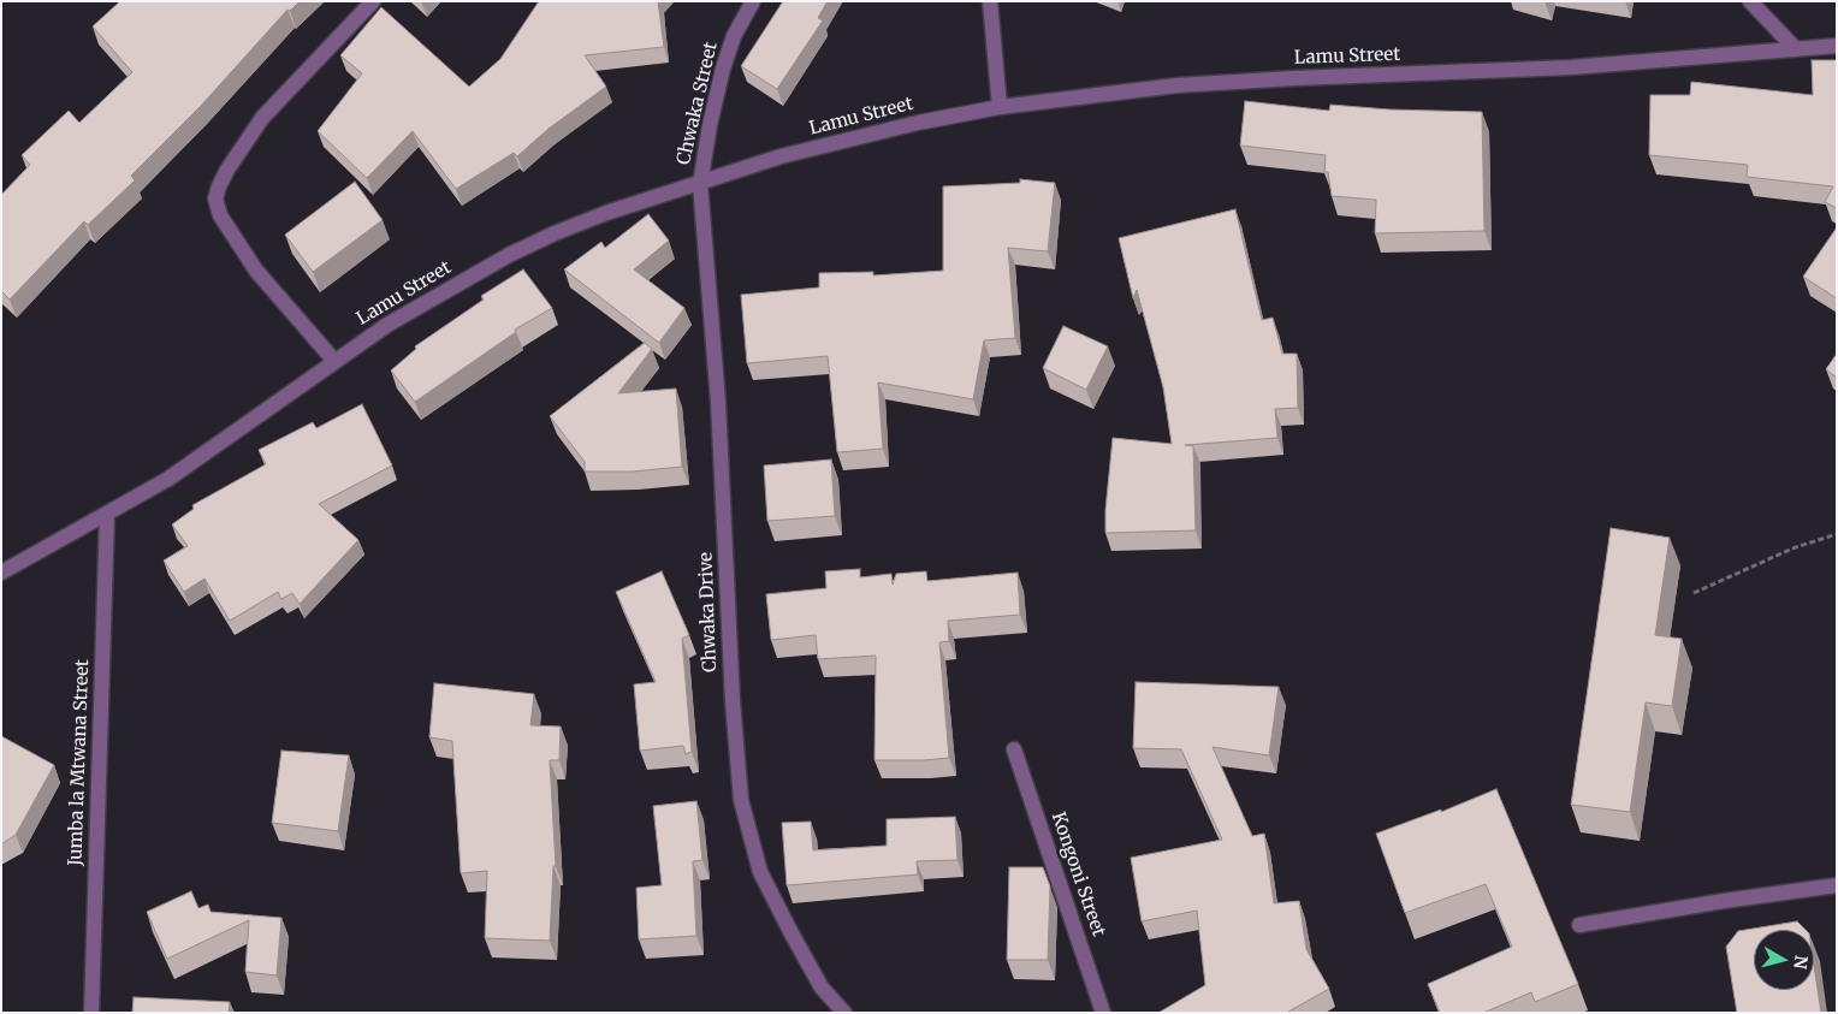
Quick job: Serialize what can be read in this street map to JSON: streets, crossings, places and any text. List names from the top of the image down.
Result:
{
  "streets": {
    "street": [
      "Lamu Street",
      "Chwaka Street",
      "Chwaka Drive",
      "Jumba la Mtwana Street",
      "Kongoni Street"
    ]
  },
  "crossings": [
    ["Lamu Street", "Chwaka Street"],
    ["Lamu Street", "Chwaka Drive"],
    ["Lamu Street", "Jumba la Mtwana Street"],
    ["Chwaka Street", "Chwaka Drive"]
  ],
  "north": "right"
}
